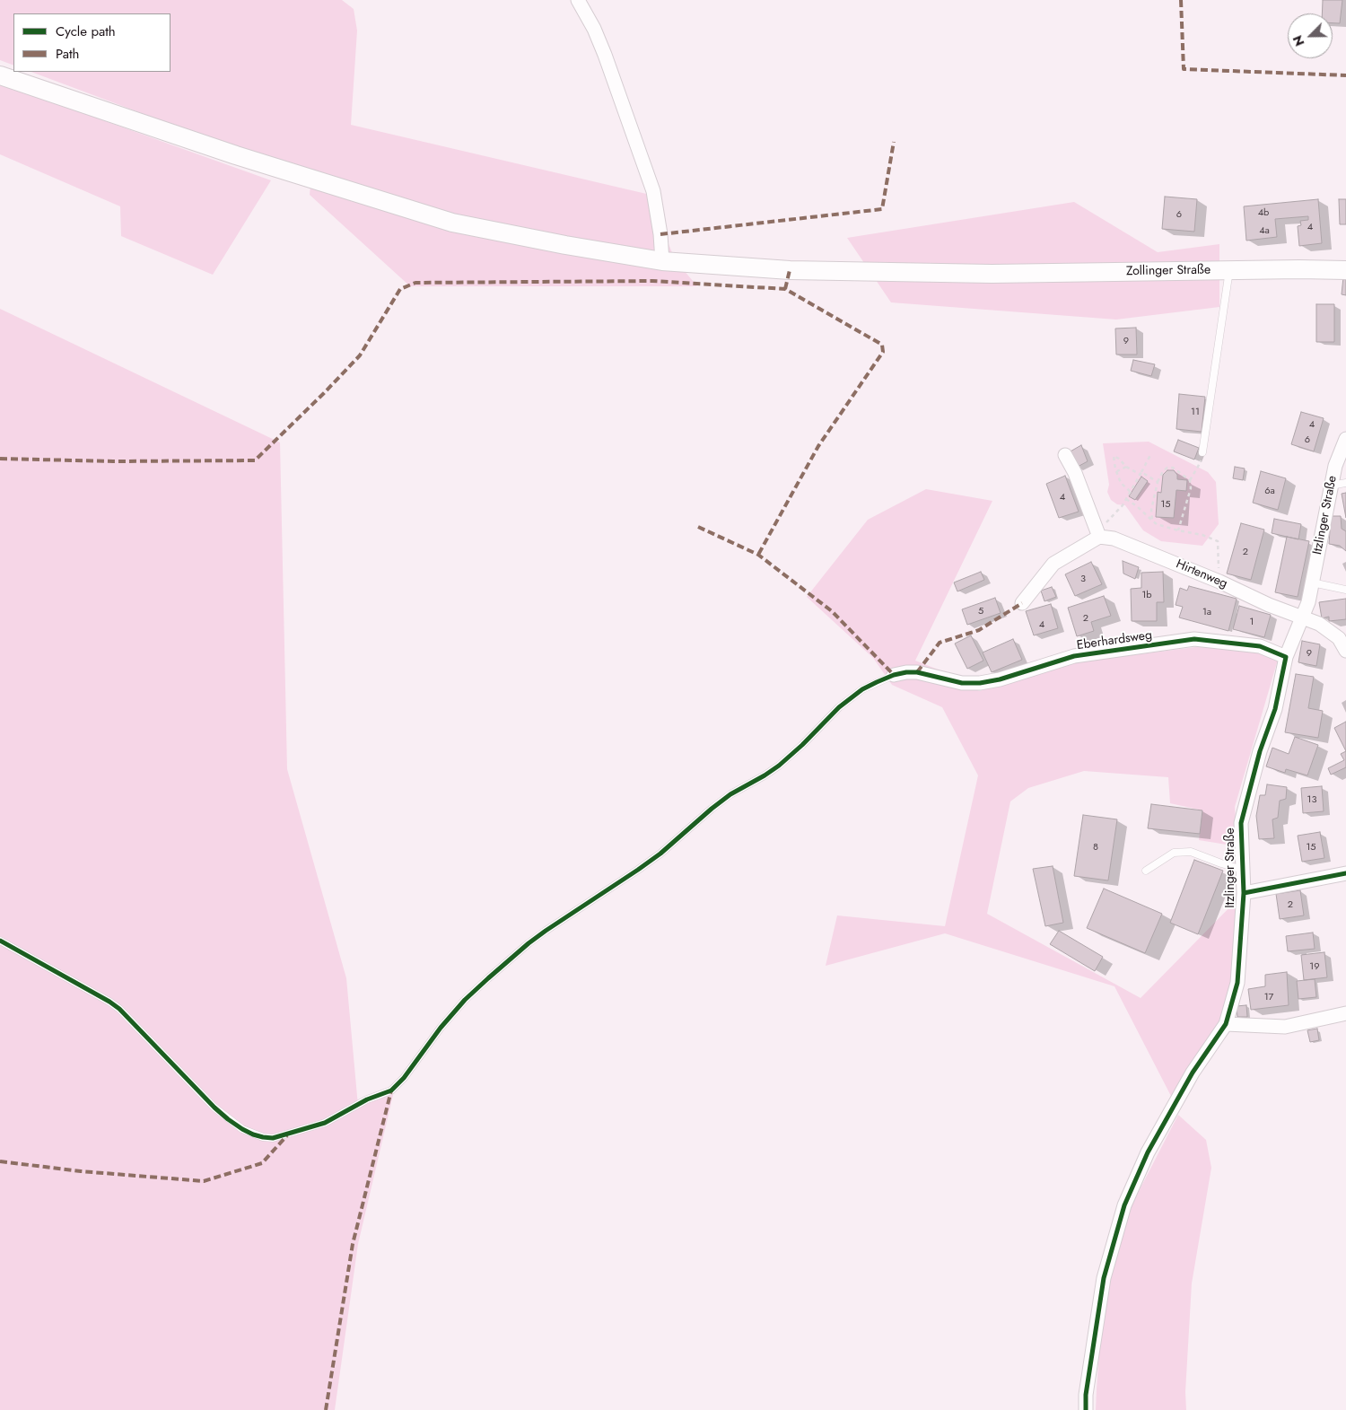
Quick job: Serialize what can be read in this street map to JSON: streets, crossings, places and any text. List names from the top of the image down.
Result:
{
  "streets": {
    "main road": ["Zollinger Straße"],
    "street": ["Itzlinger Straße", "Hirtenweg", "Eberhardsweg"]
  },
  "crossings": [
    ["Itzlinger Straße", "Hirtenweg"],
    ["Itzlinger Straße", "Eberhardsweg"]
  ],
  "house_numbers": [
    "4b",
    "6",
    "4",
    "4a",
    "9",
    "11",
    "4",
    "6",
    "6a",
    "4",
    "15",
    "2",
    "3",
    "1b",
    "5",
    "1a",
    "2",
    "1",
    "4",
    "9",
    "13",
    "8",
    "15",
    "2",
    "19",
    "17"
  ],
  "legend": ["Cycle path", "Path"],
  "north": "bottom left"
}
